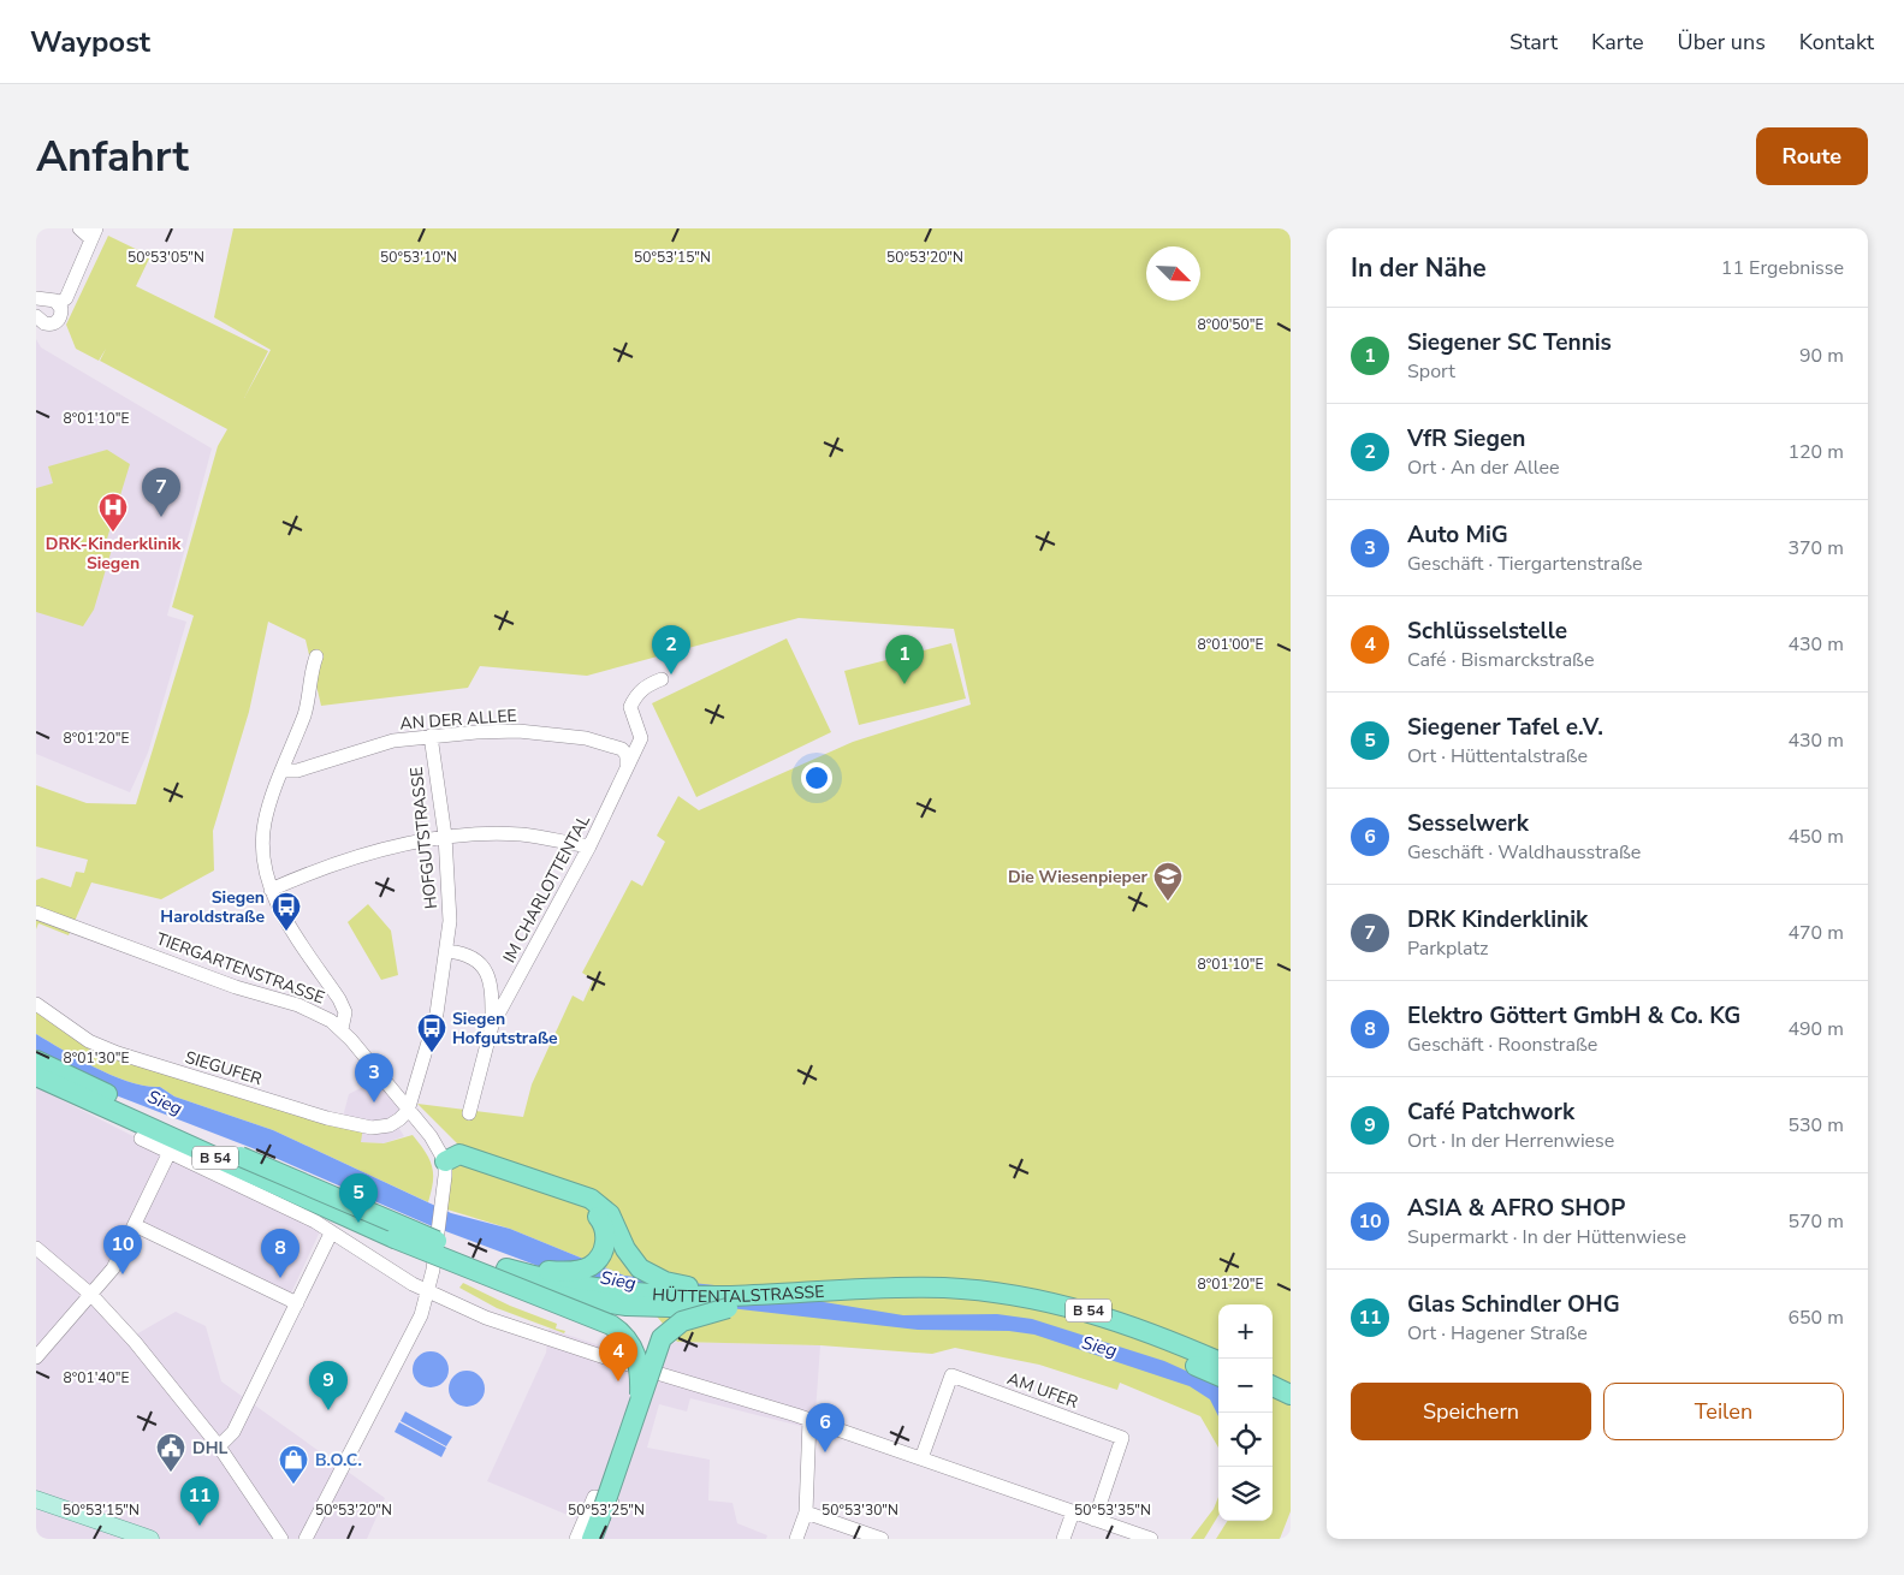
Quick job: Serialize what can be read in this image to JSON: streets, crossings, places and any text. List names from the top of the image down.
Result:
{
  "streets": {
    "highway": ["B 54", "HÜTTENTALSTRASSE"],
    "street": [
      "AN DER ALLEE",
      "HOFGUTSTRASSE",
      "IM CHARLOTTENTAL",
      "TIERGARTENSTRASSE",
      "SIEGUFER",
      "AM UFER"
    ]
  },
  "crossings": [
    ["AN DER ALLEE", "HOFGUTSTRASSE"],
    ["AN DER ALLEE", "IM CHARLOTTENTAL"],
    ["HOFGUTSTRASSE", "IM CHARLOTTENTAL"],
    ["HOFGUTSTRASSE", "TIERGARTENSTRASSE"],
    ["HOFGUTSTRASSE", "SIEGUFER"],
    ["TIERGARTENSTRASSE", "SIEGUFER"]
  ],
  "water": ["Sieg"],
  "places": {
    "hospital": ["DRK-Kinderklinik Siegen"],
    "school or university": ["Die Wiesenpieper"],
    "bus stop": ["Siegen Haroldstraße", "Siegen Hofgutstraße"],
    "public building": ["DHL"],
    "shop": ["B.O.C."]
  },
  "north": "bottom right",
  "page": {
    "header": "Waypost",
    "nav": [
      "Start",
      "Karte",
      "Über uns",
      "Kontakt"
    ],
    "buttons": [
      "Route",
      ["Speichern", "Teilen"]
    ],
    "title": "Anfahrt",
    "heading": ["In der Nähe", "11 Ergebnisse"],
    "list": [
      {
        "mark": "1",
        "name": "Siegener SC Tennis",
        "note": "Sport",
        "value": "90 m"
      },
      {
        "mark": "2",
        "name": "VfR Siegen",
        "note": "Ort · An der Allee",
        "value": "120 m"
      },
      {
        "mark": "3",
        "name": "Auto MiG",
        "note": "Geschäft · Tiergartenstraße",
        "value": "370 m"
      },
      {
        "mark": "4",
        "name": "Schlüsselstelle",
        "note": "Café · Bismarckstraße",
        "value": "430 m"
      },
      {
        "mark": "5",
        "name": "Siegener Tafel e.V.",
        "note": "Ort · Hüttentalstraße",
        "value": "430 m"
      },
      {
        "mark": "6",
        "name": "Sesselwerk",
        "note": "Geschäft · Waldhausstraße",
        "value": "450 m"
      },
      {
        "mark": "7",
        "name": "DRK Kinderklinik",
        "note": "Parkplatz",
        "value": "470 m"
      },
      {
        "mark": "8",
        "name": "Elektro Göttert GmbH & Co. KG",
        "note": "Geschäft · Roonstraße",
        "value": "490 m"
      },
      {
        "mark": "9",
        "name": "Café Patchwork",
        "note": "Ort · In der Herrenwiese",
        "value": "530 m"
      },
      {
        "mark": "10",
        "name": "ASIA & AFRO SHOP",
        "note": "Supermarkt · In der Hüttenwiese",
        "value": "570 m"
      },
      {
        "mark": "11",
        "name": "Glas Schindler OHG",
        "note": "Ort · Hagener Straße",
        "value": "650 m"
      }
    ],
    "pins": [
      "7",
      "2",
      "1",
      "3",
      "5",
      "10",
      "8",
      "4",
      "9",
      "6",
      "11"
    ],
    "map_buttons": ["+", "−"]
  },
  "coordinates": [
    "50°53'15\"N",
    "50°53'20\"N",
    "50°53'05\"N",
    "50°53'10\"N",
    "8°00'50\"E",
    "8°01'10\"E",
    "8°01'00\"E",
    "8°01'20\"E",
    "8°01'30\"E",
    "8°01'40\"E",
    "50°53'25\"N",
    "50°53'30\"N",
    "50°53'35\"N"
  ]
}
